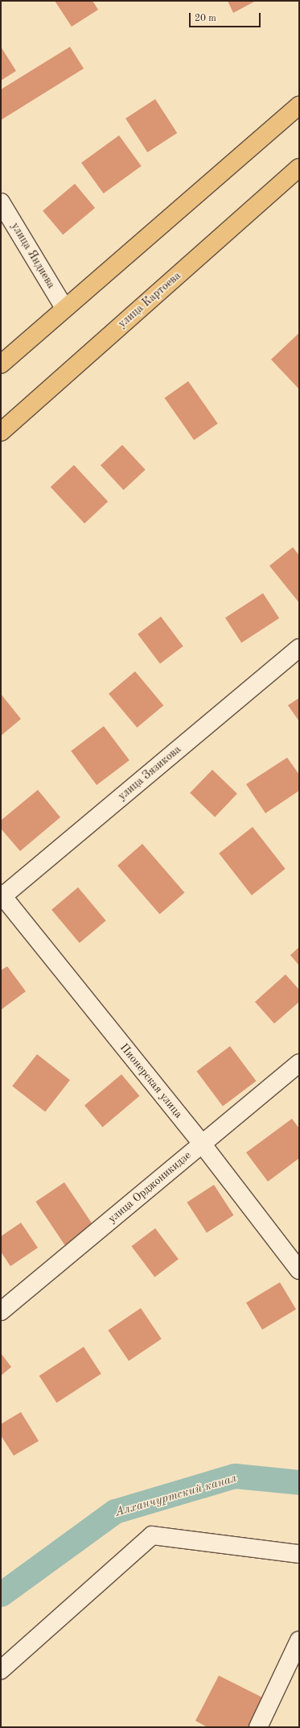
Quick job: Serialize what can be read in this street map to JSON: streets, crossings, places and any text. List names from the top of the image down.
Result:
{
  "streets": {
    "main road": ["улица Картоева"],
    "street": [
      "улица Яндиева",
      "улица Зязикова",
      "Пионерская улица",
      "улица Орджоникидзе"
    ]
  },
  "crossings": [
    ["улица Зязикова", "Пионерская улица"],
    ["Пионерская улица", "улица Орджоникидзе"]
  ],
  "water": ["Алханчуртский канал"],
  "scale_bar": "20 m"
}
